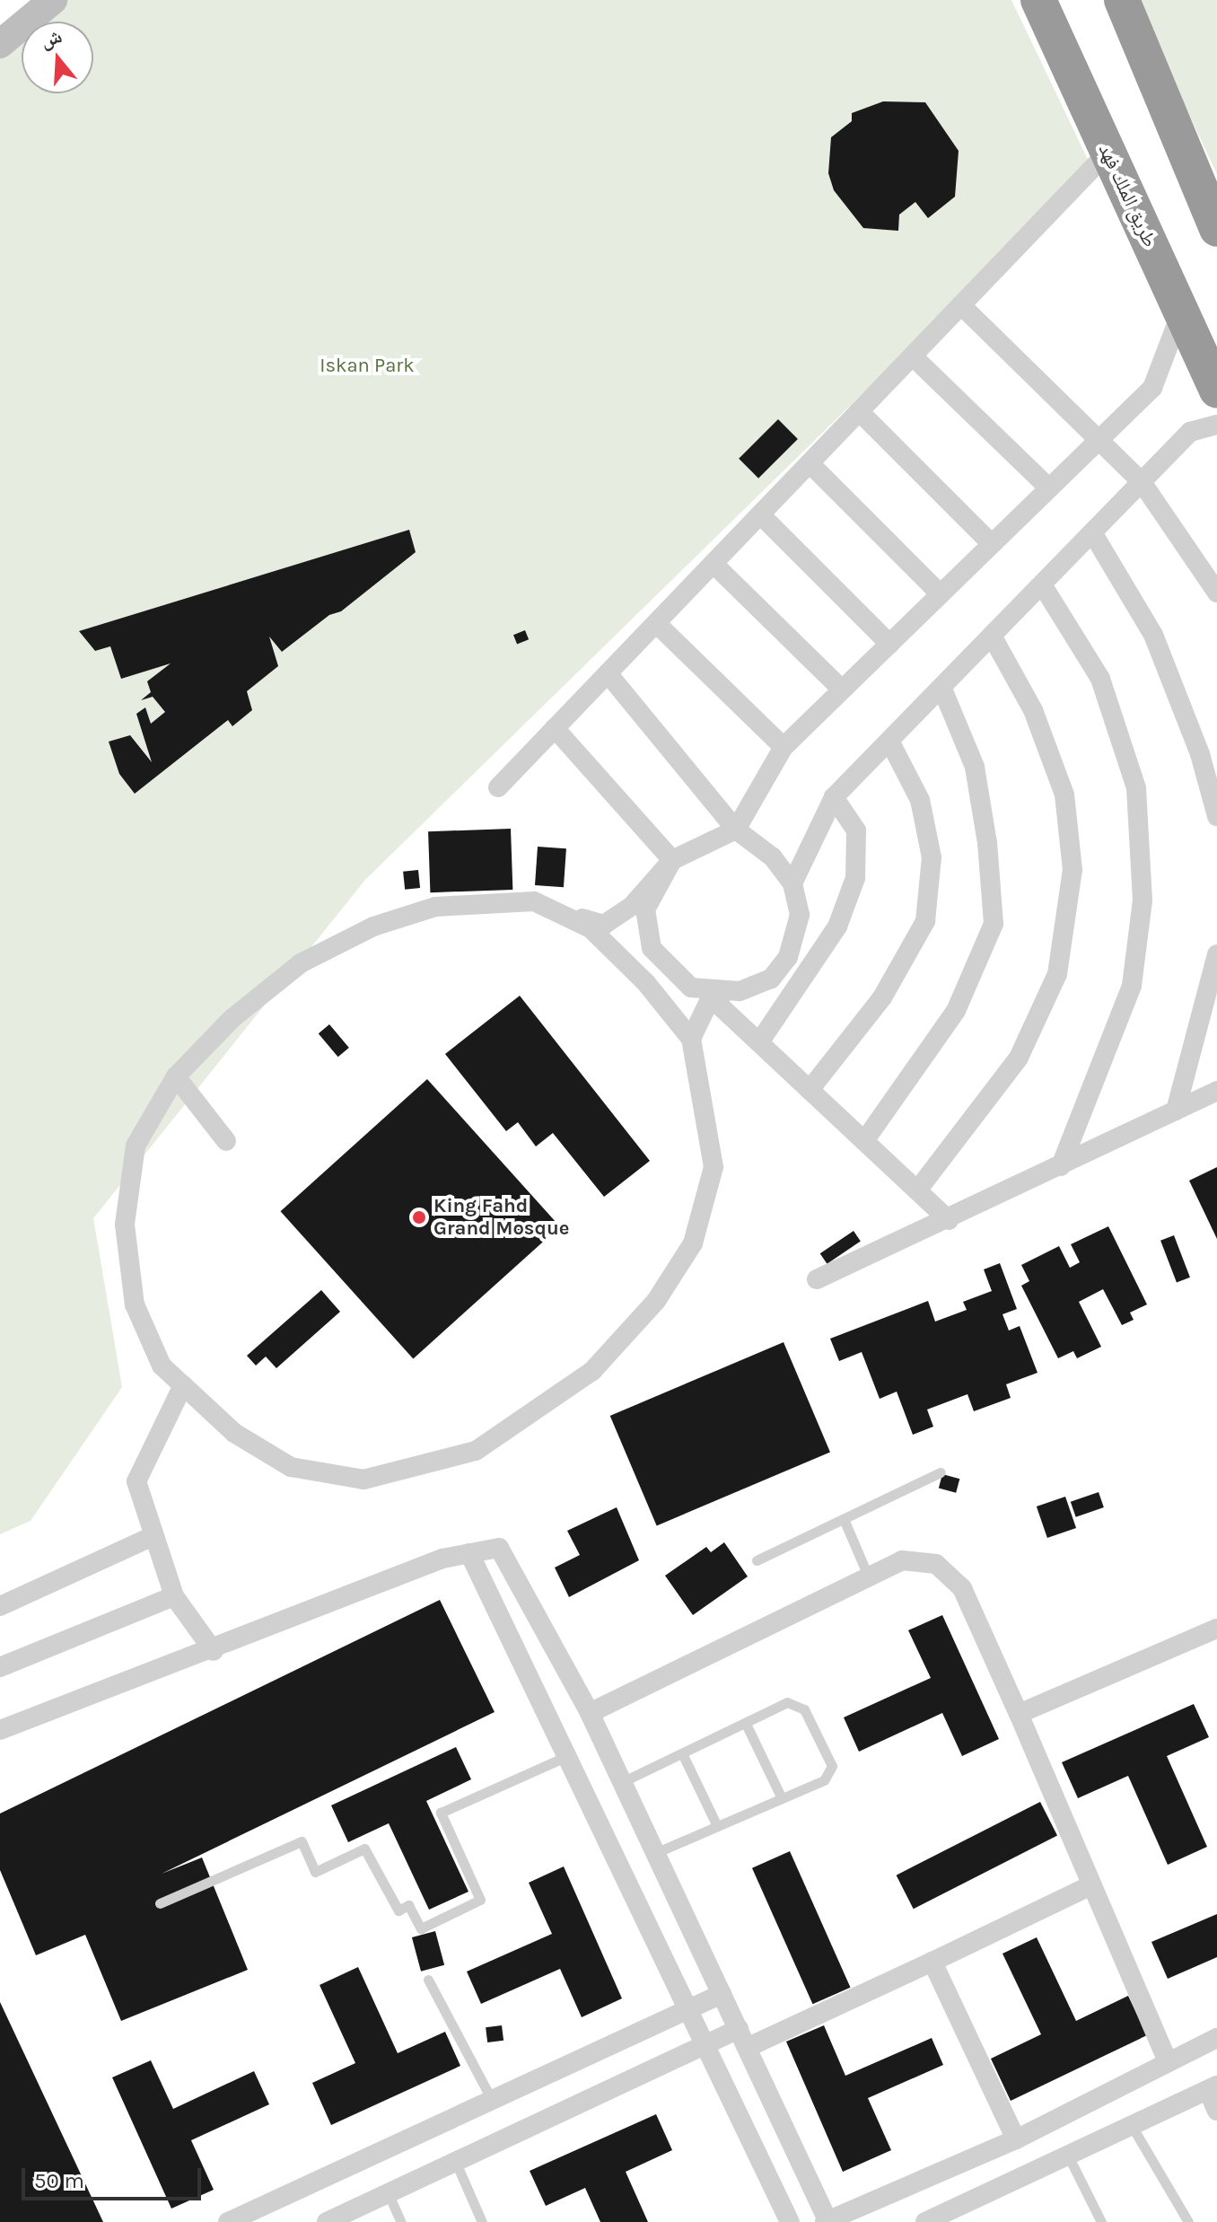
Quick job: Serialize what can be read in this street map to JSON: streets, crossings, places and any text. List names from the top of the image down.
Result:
{
  "streets": {
    "highway": ["طريق الملك فهد"]
  },
  "parks": ["Iskan Park"],
  "places": ["King Fahd Grand Mosque"],
  "scale_bar": "50 m",
  "north": "top"
}
